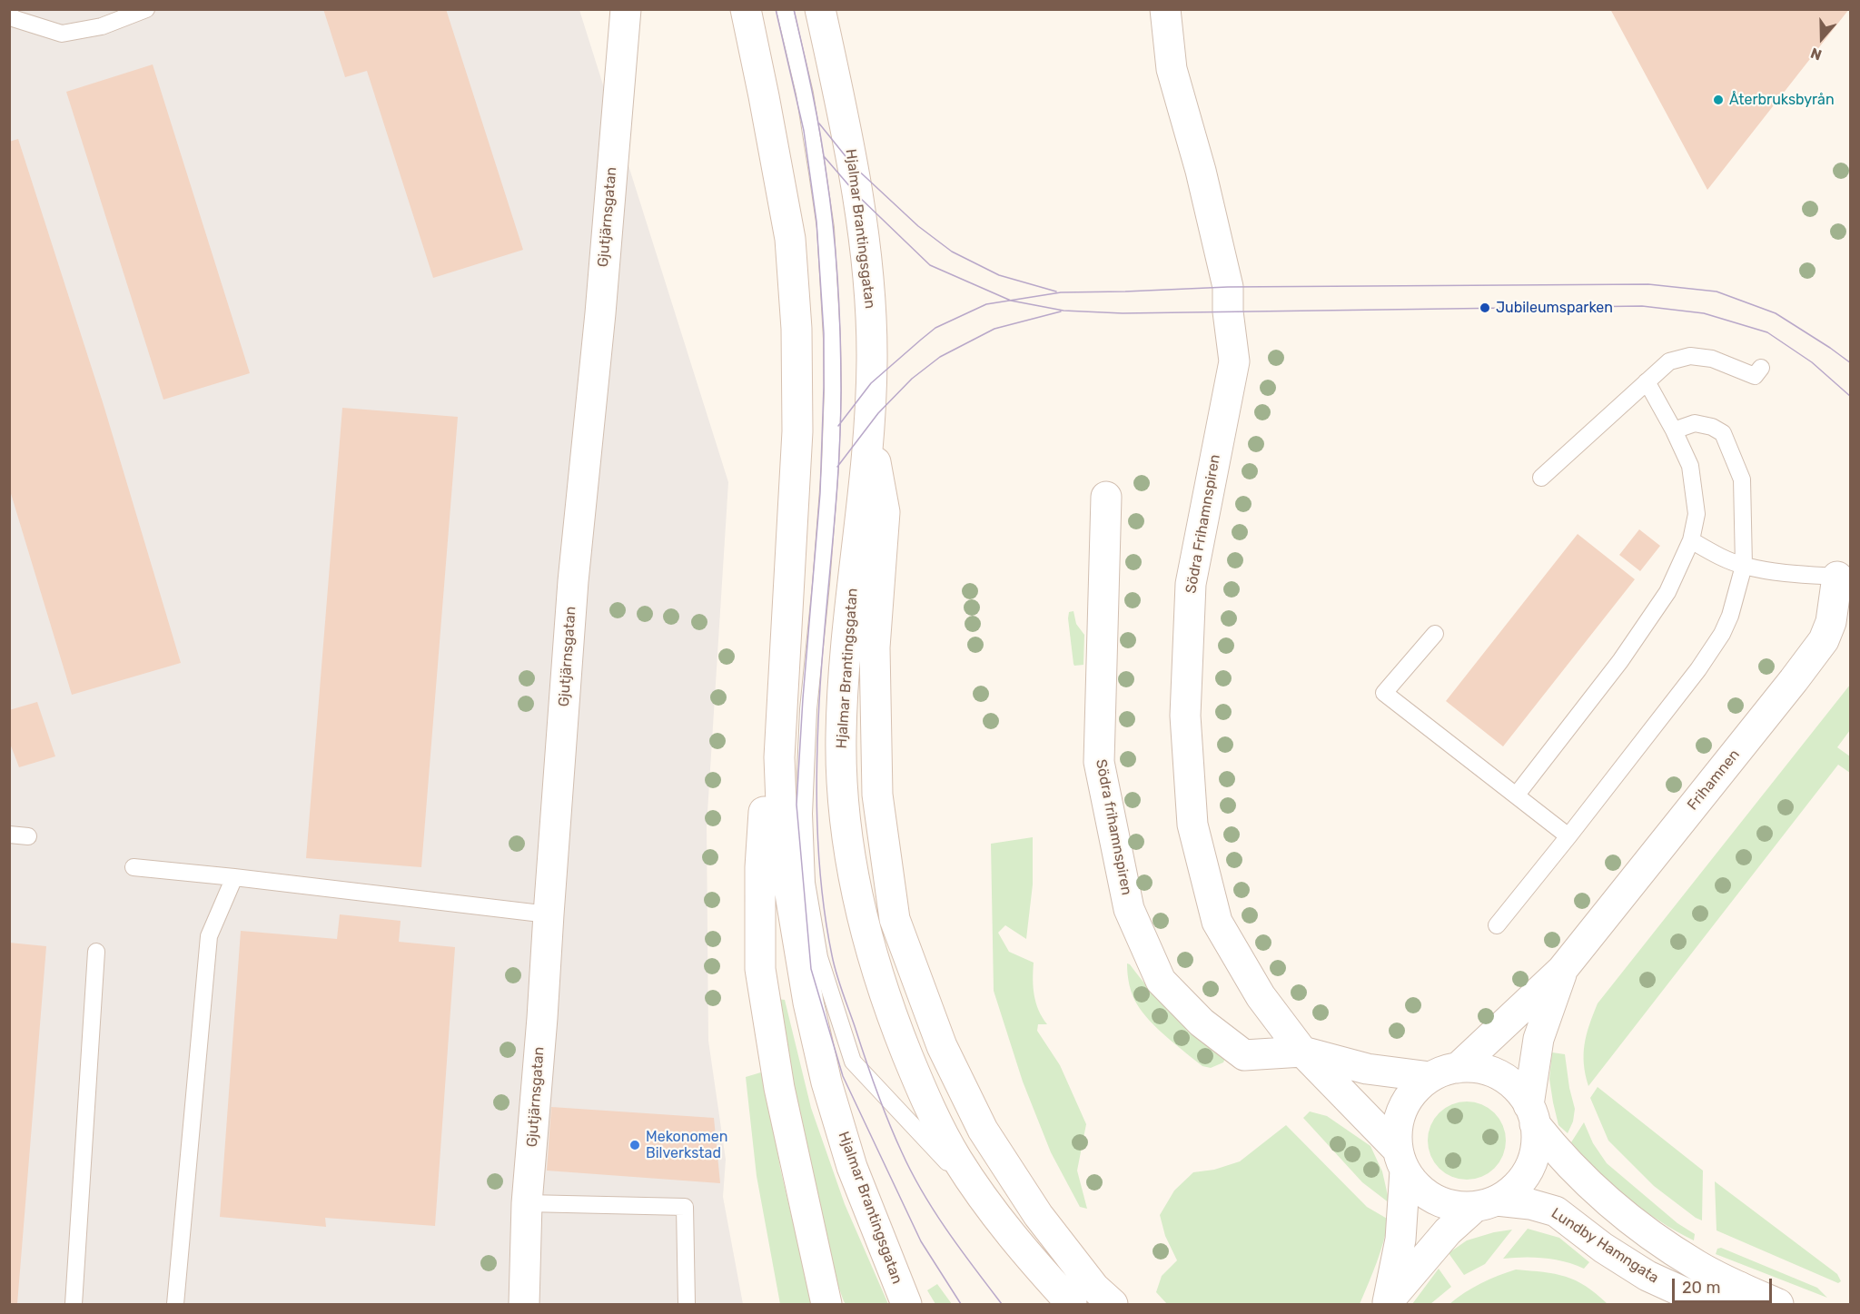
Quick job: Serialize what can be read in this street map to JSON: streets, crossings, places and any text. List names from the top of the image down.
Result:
{
  "streets": {
    "street": [
      "Gjutjärnsgatan",
      "Hjalmar Brantingsgatan",
      "Södra Frihamnspiren",
      "Frihamnen",
      "Södra frihamnspiren",
      "Lundby Hamngata"
    ]
  },
  "crossings": [
    ["Södra Frihamnspiren", "Södra frihamnspiren"],
    ["Frihamnen", "Södra frihamnspiren"],
    ["Frihamnen", "Lundby Hamngata"],
    ["Södra frihamnspiren", "Lundby Hamngata"]
  ],
  "places": ["Återbruksbyrån", "Jubileumsparken", "Mekonomen Bilverkstad"],
  "scale_bar": "20 m",
  "north": "bottom"
}
